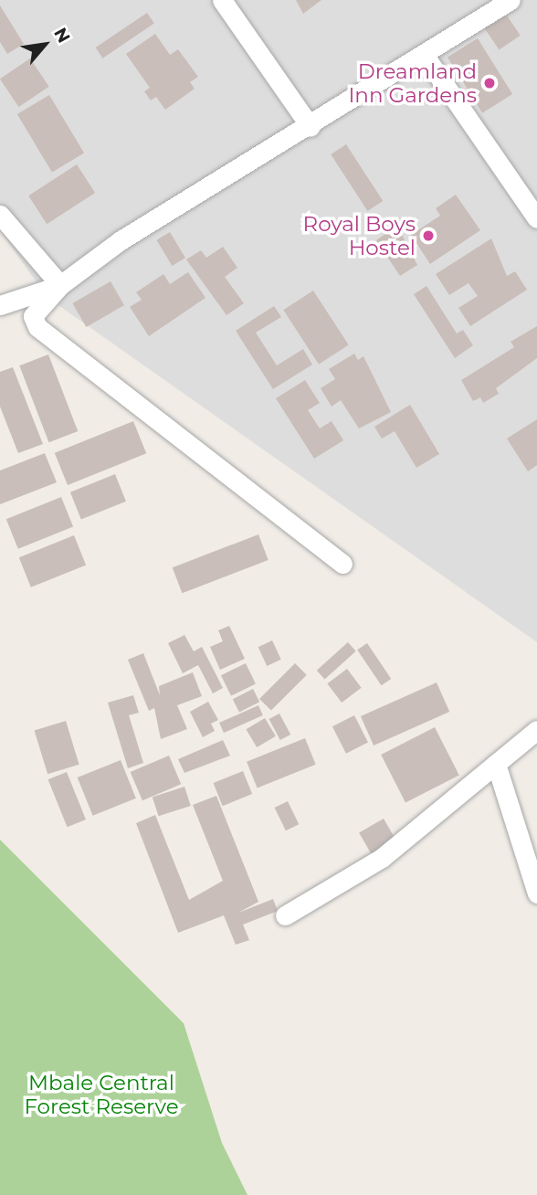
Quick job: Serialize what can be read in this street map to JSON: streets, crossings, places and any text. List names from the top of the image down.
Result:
{
  "parks": ["Mbale Central Forest Reserve"],
  "places": ["Dreamland Inn Gardens", "Royal Boys Hostel"],
  "north": "top right"
}
